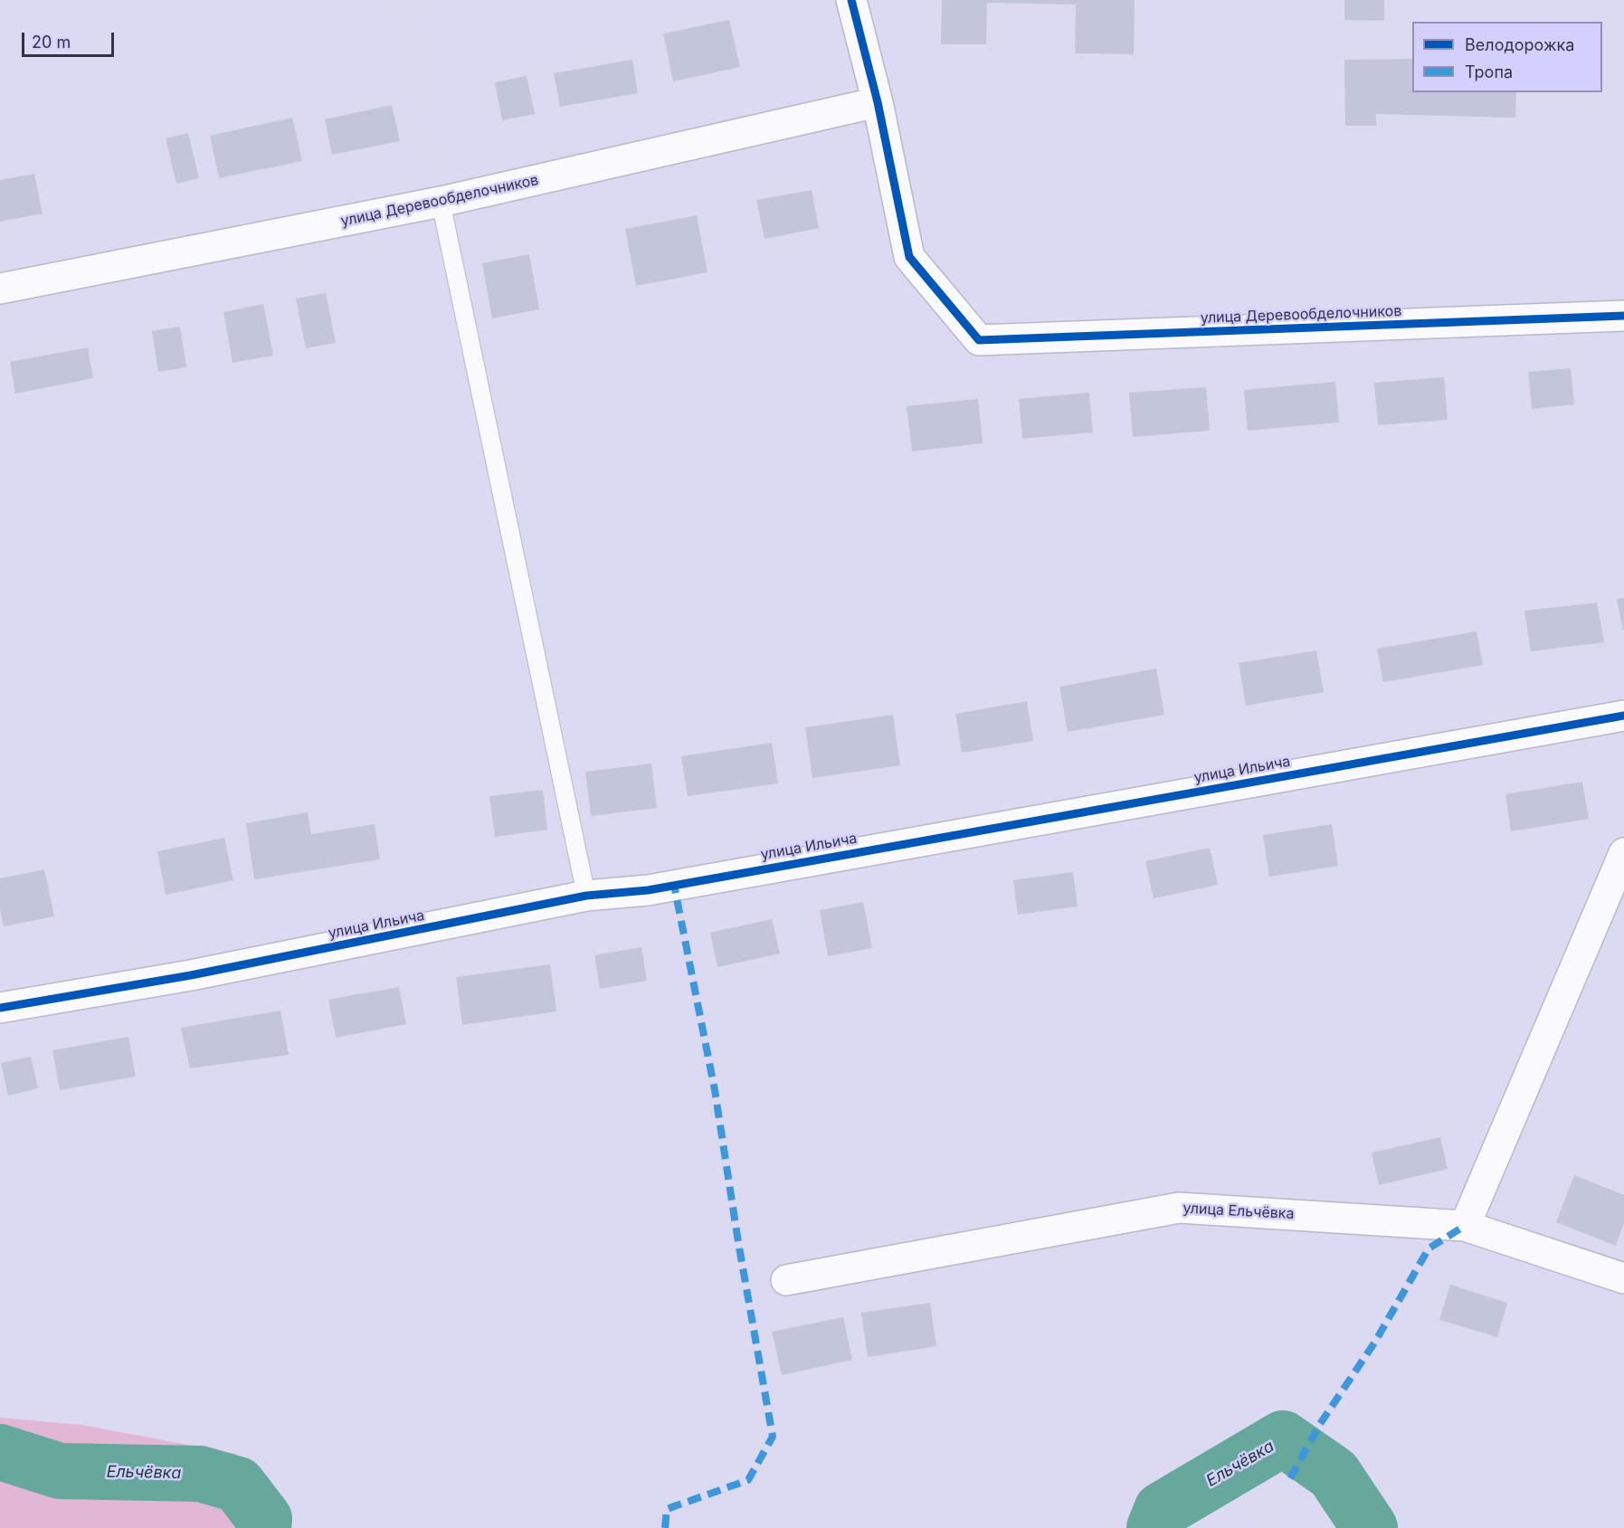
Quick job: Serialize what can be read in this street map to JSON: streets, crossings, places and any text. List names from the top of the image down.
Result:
{
  "streets": {
    "street": ["улица Деревообделочников", "улица Ильича", "улица Ельчёвка"]
  },
  "water": ["Ельчёвка"],
  "legend": ["Велодорожка", "Тропа"],
  "scale_bar": "20 m"
}
